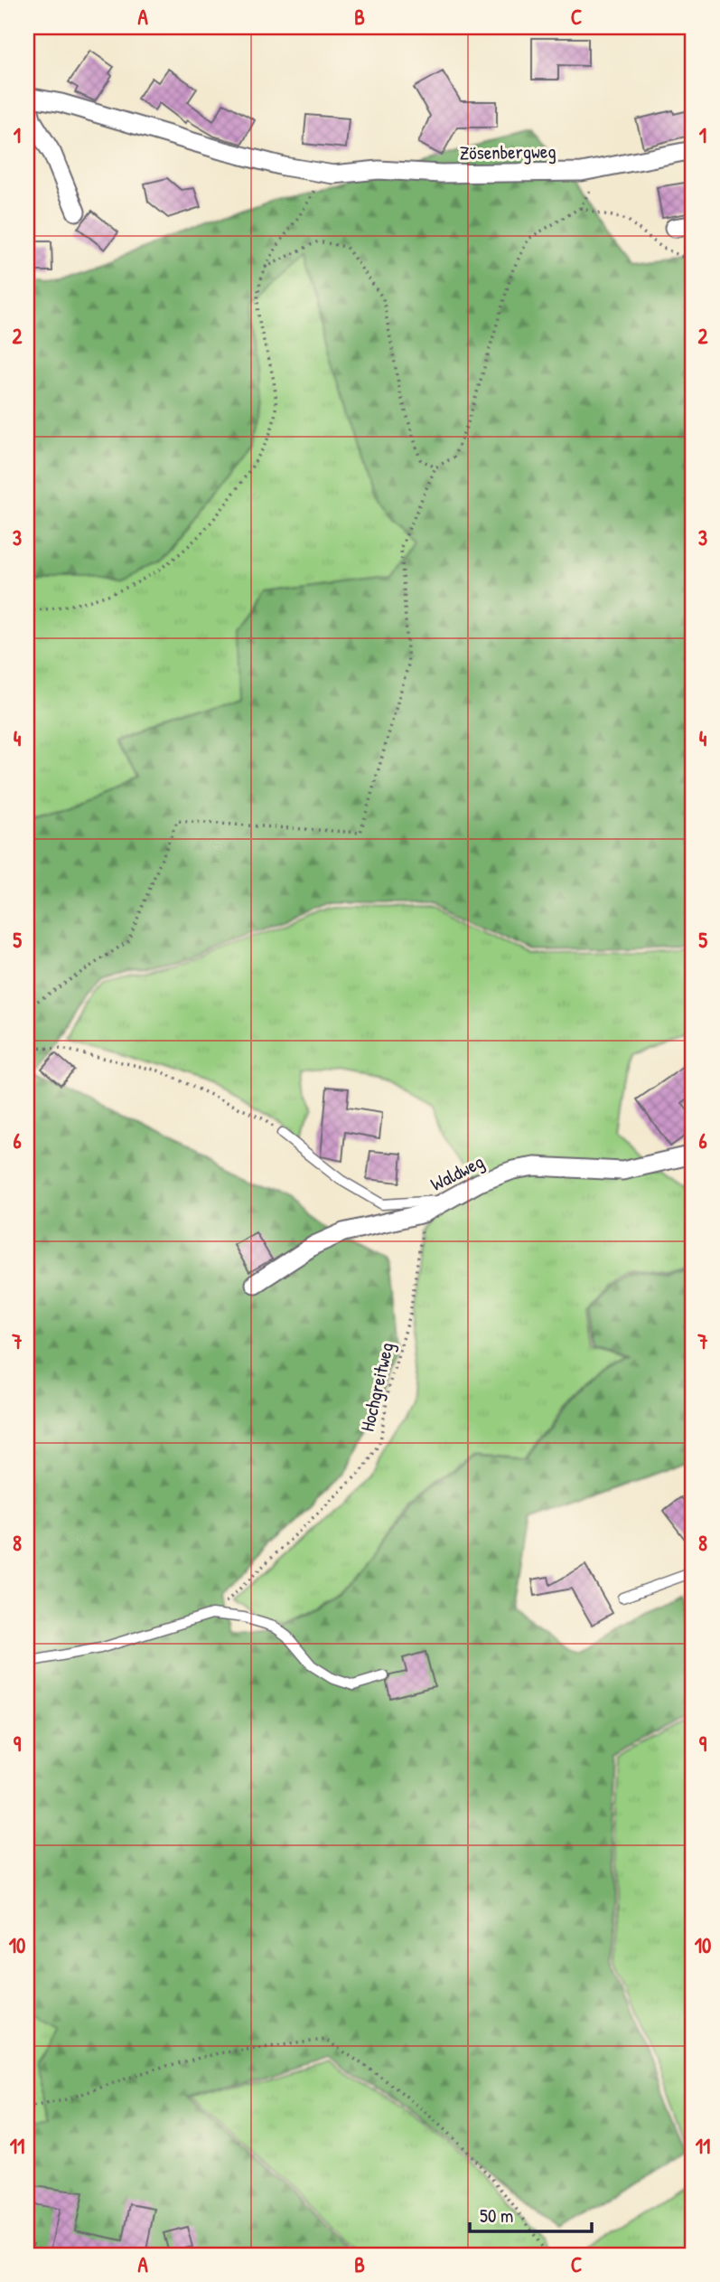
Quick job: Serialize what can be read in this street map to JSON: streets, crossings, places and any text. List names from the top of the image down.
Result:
{
  "streets": {
    "street": ["Zösenbergweg", "Waldweg"],
    "path": ["Hochgreitweg"]
  },
  "crossings": [
    ["Waldweg", "Hochgreitweg"]
  ],
  "scale_bar": "50 m",
  "grid": {
    "columns": ["A", "B", "C"],
    "rows": [
      "1",
      "2",
      "3",
      "4",
      "5",
      "6",
      "7",
      "8",
      "9",
      "10",
      "11"
    ]
  }
}
